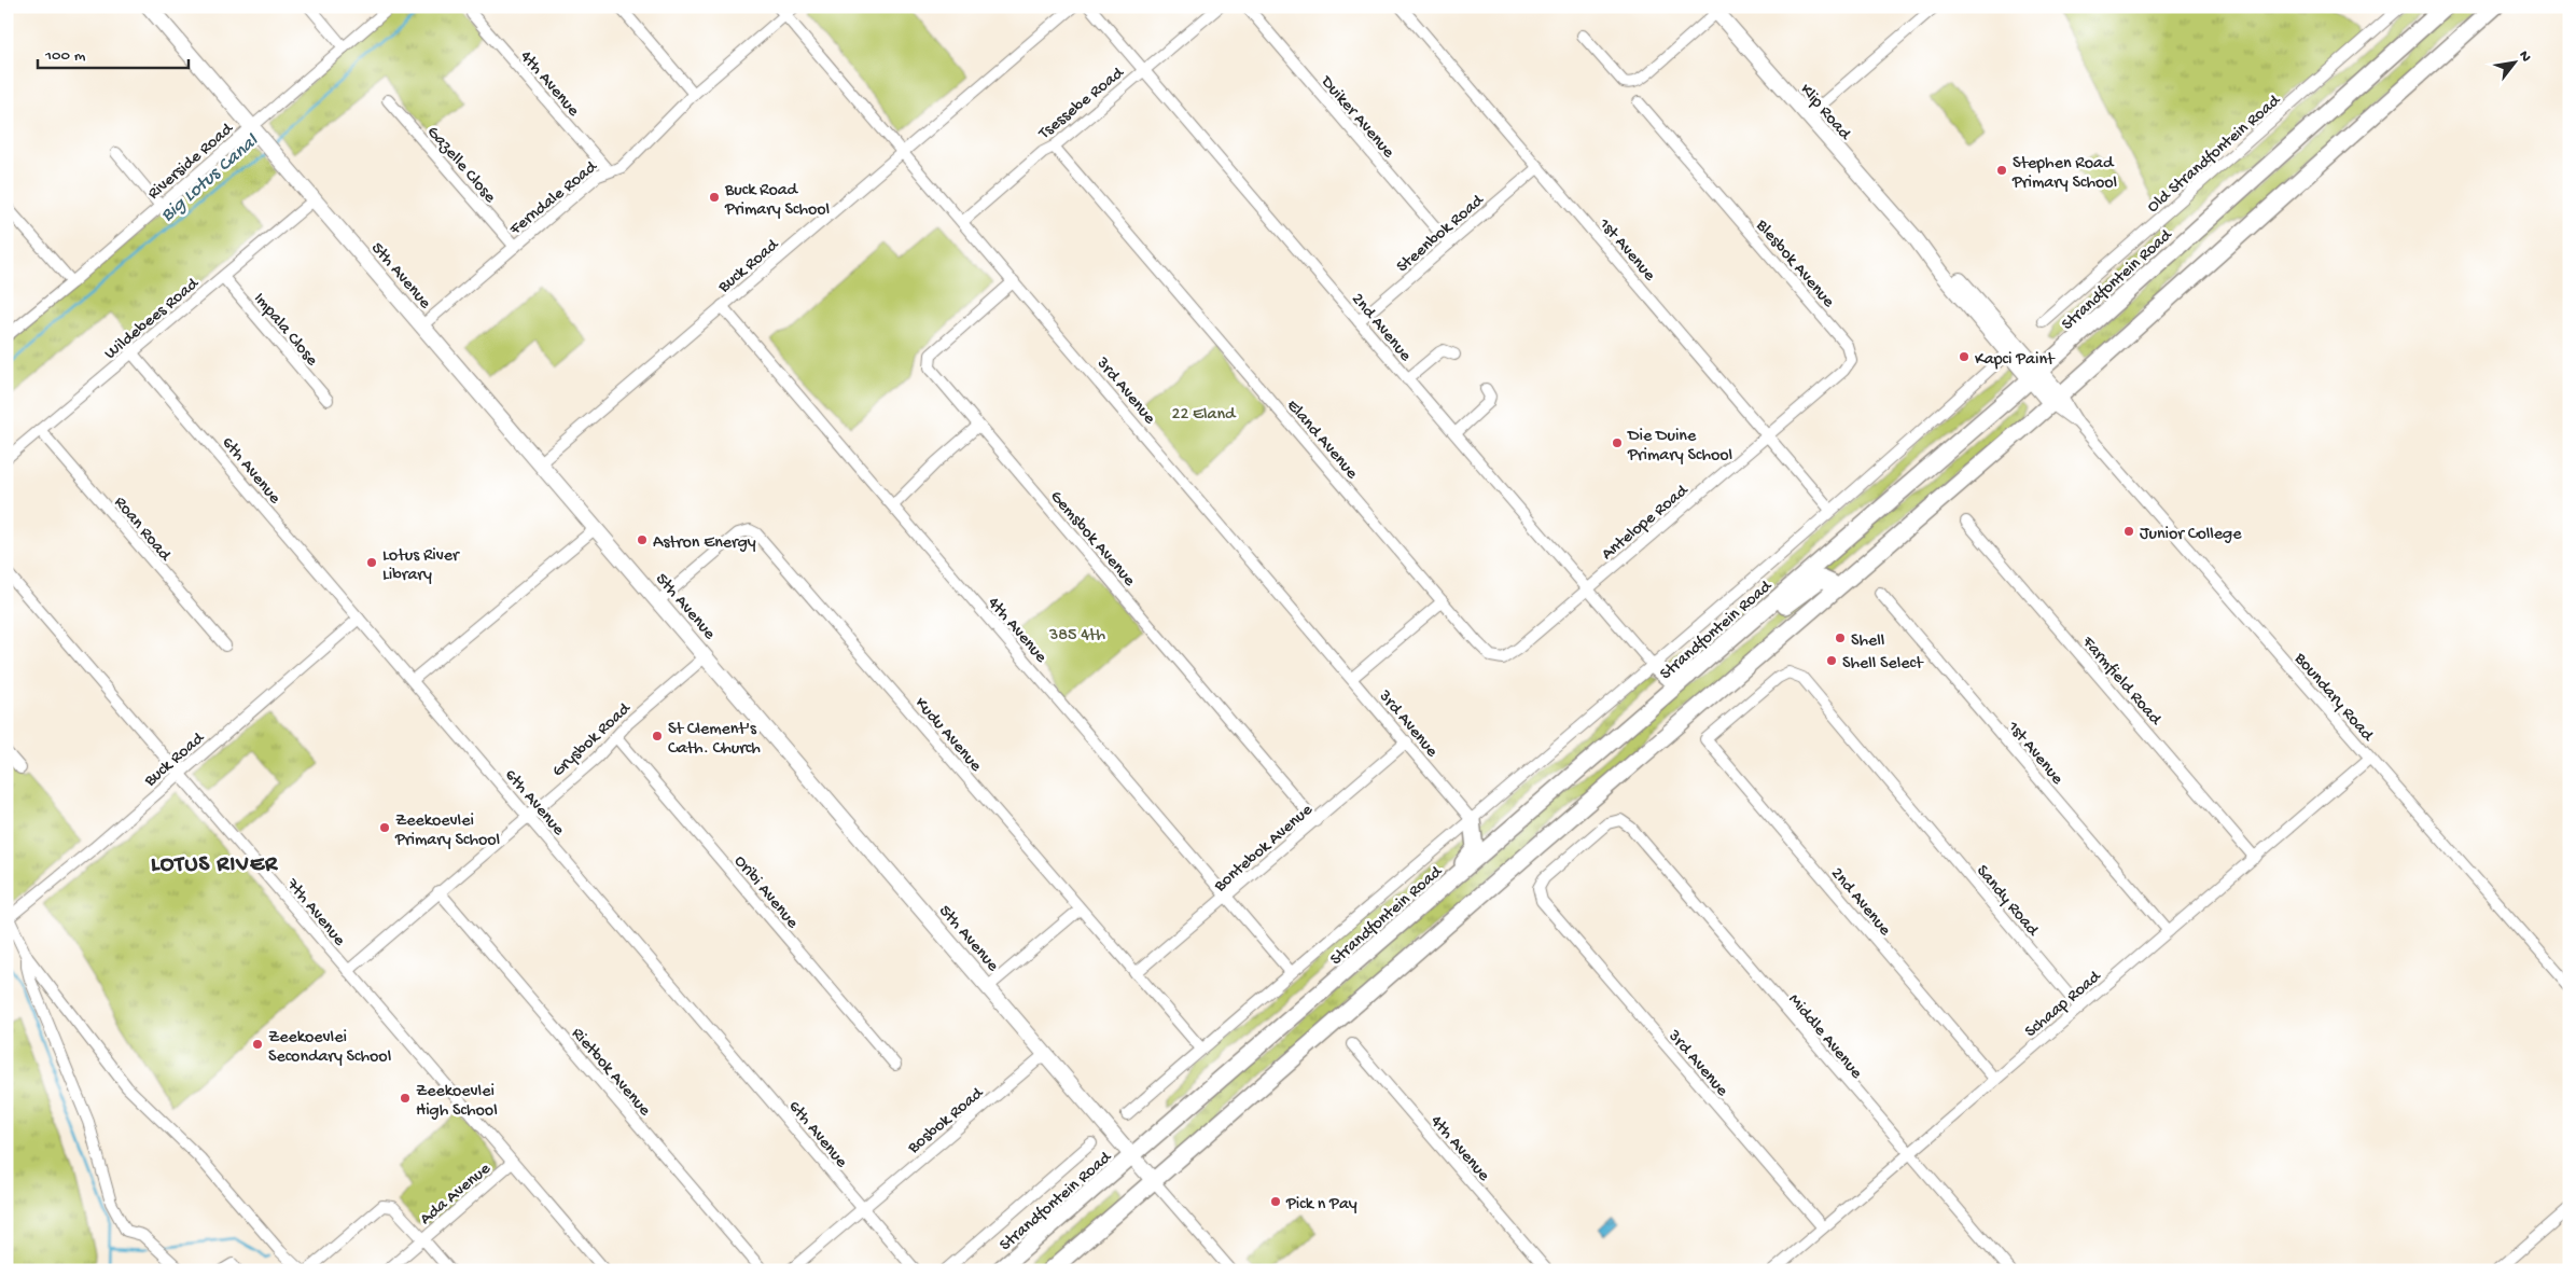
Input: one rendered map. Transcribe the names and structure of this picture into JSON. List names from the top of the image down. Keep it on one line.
{"streets":{"main road":["Klip Road","5th Avenue","Strandfontein Road"],"street":["4th Avenue","Tsessebe Road","Duiker Avenue","Old Strandfontein Road","Riverside Road","Gazelle Close","Ferndale Road","Steenbok Road","1st Avenue","Blesbok Avenue","Buck Road","Wildebees Road","2nd Avenue","Impala Close","3rd Avenue","Eland Avenue","6th Avenue","Antelope Road","Roan Road","Gemsbok Avenue","Farmfield Road","Boundary Road","Kudu Avenue","Grysbok Road","Bontebok Avenue","Oribi Avenue","Sandy Road","7th Avenue","Schaap Road","Middle Avenue","Rietbok Avenue","Bosbok Road","Ada Avenue"]},"crossings":[["4th Avenue","Ferndale Road"],["4th Avenue","Buck Road"],["4th Avenue","Strandfontein Road"],["4th Avenue","Bontebok Avenue"],["Tsessebe Road","2nd Avenue"],["Tsessebe Road","3rd Avenue"],["Tsessebe Road","Eland Avenue"],["Klip Road","Strandfontein Road"],["Klip Road","Boundary Road"],["Duiker Avenue","Steenbok Road"],["Riverside Road","5th Avenue"],["Gazelle Close","Ferndale Road"],["Ferndale Road","5th Avenue"],["Ferndale Road","3rd Avenue"],["Steenbok Road","1st Avenue"],["Steenbok Road","2nd Avenue"],["1st Avenue","Blesbok Avenue"],["1st Avenue","Strandfontein Road"],["1st Avenue","Antelope Road"],["1st Avenue","Schaap Road"],["Blesbok Avenue","Antelope Road"],["Buck Road","5th Avenue"],["Buck Road","3rd Avenue"],["Buck Road","6th Avenue"],["Buck Road","7th Avenue"],["5th Avenue","Strandfontein Road"],["5th Avenue","Wildebees Road"],["5th Avenue","Kudu Avenue"],["5th Avenue","Grysbok Road"],["5th Avenue","Bosbok Road"],["Strandfontein Road","2nd Avenue"],["Strandfontein Road","3rd Avenue"],["Strandfontein Road","Kudu Avenue"],["Wildebees Road","Impala Close"],["Wildebees Road","6th Avenue"],["Wildebees Road","Roan Road"],["2nd Avenue","Eland Avenue"],["2nd Avenue","Antelope Road"],["2nd Avenue","Sandy Road"],["2nd Avenue","Schaap Road"],["3rd Avenue","Gemsbok Avenue"],["3rd Avenue","Bontebok Avenue"],["3rd Avenue","Schaap Road"],["3rd Avenue","Middle Avenue"],["Eland Avenue","Antelope Road"],["6th Avenue","Grysbok Road"],["6th Avenue","Bosbok Road"],["Gemsbok Avenue","Bontebok Avenue"],["Farmfield Road","Schaap Road"],["Boundary Road","Schaap Road"],["Kudu Avenue","Bontebok Avenue"],["Grysbok Road","Oribi Avenue"],["Grysbok Road","7th Avenue"],["Grysbok Road","Rietbok Avenue"],["Sandy Road","Schaap Road"],["7th Avenue","Ada Avenue"],["Schaap Road","Middle Avenue"]],"districts":["LOTUS RIVER"],"water":["Big Lotus Canal"],"parks":["22 Eland","385 4th"],"places":["Stephen Road Primary School","Buck Road Primary School","Kapci Paint","Die Duine Primary School","Junior College","Astron Energy","Lotus River Library","Shell","Shell Select","St Clement's Cath. Church","Zeekoevlei Primary School","Zeekoevlei Secondary School","Zeekoevlei High School","Pick n Pay"],"scale_bar":"100 m","north":"top right"}
